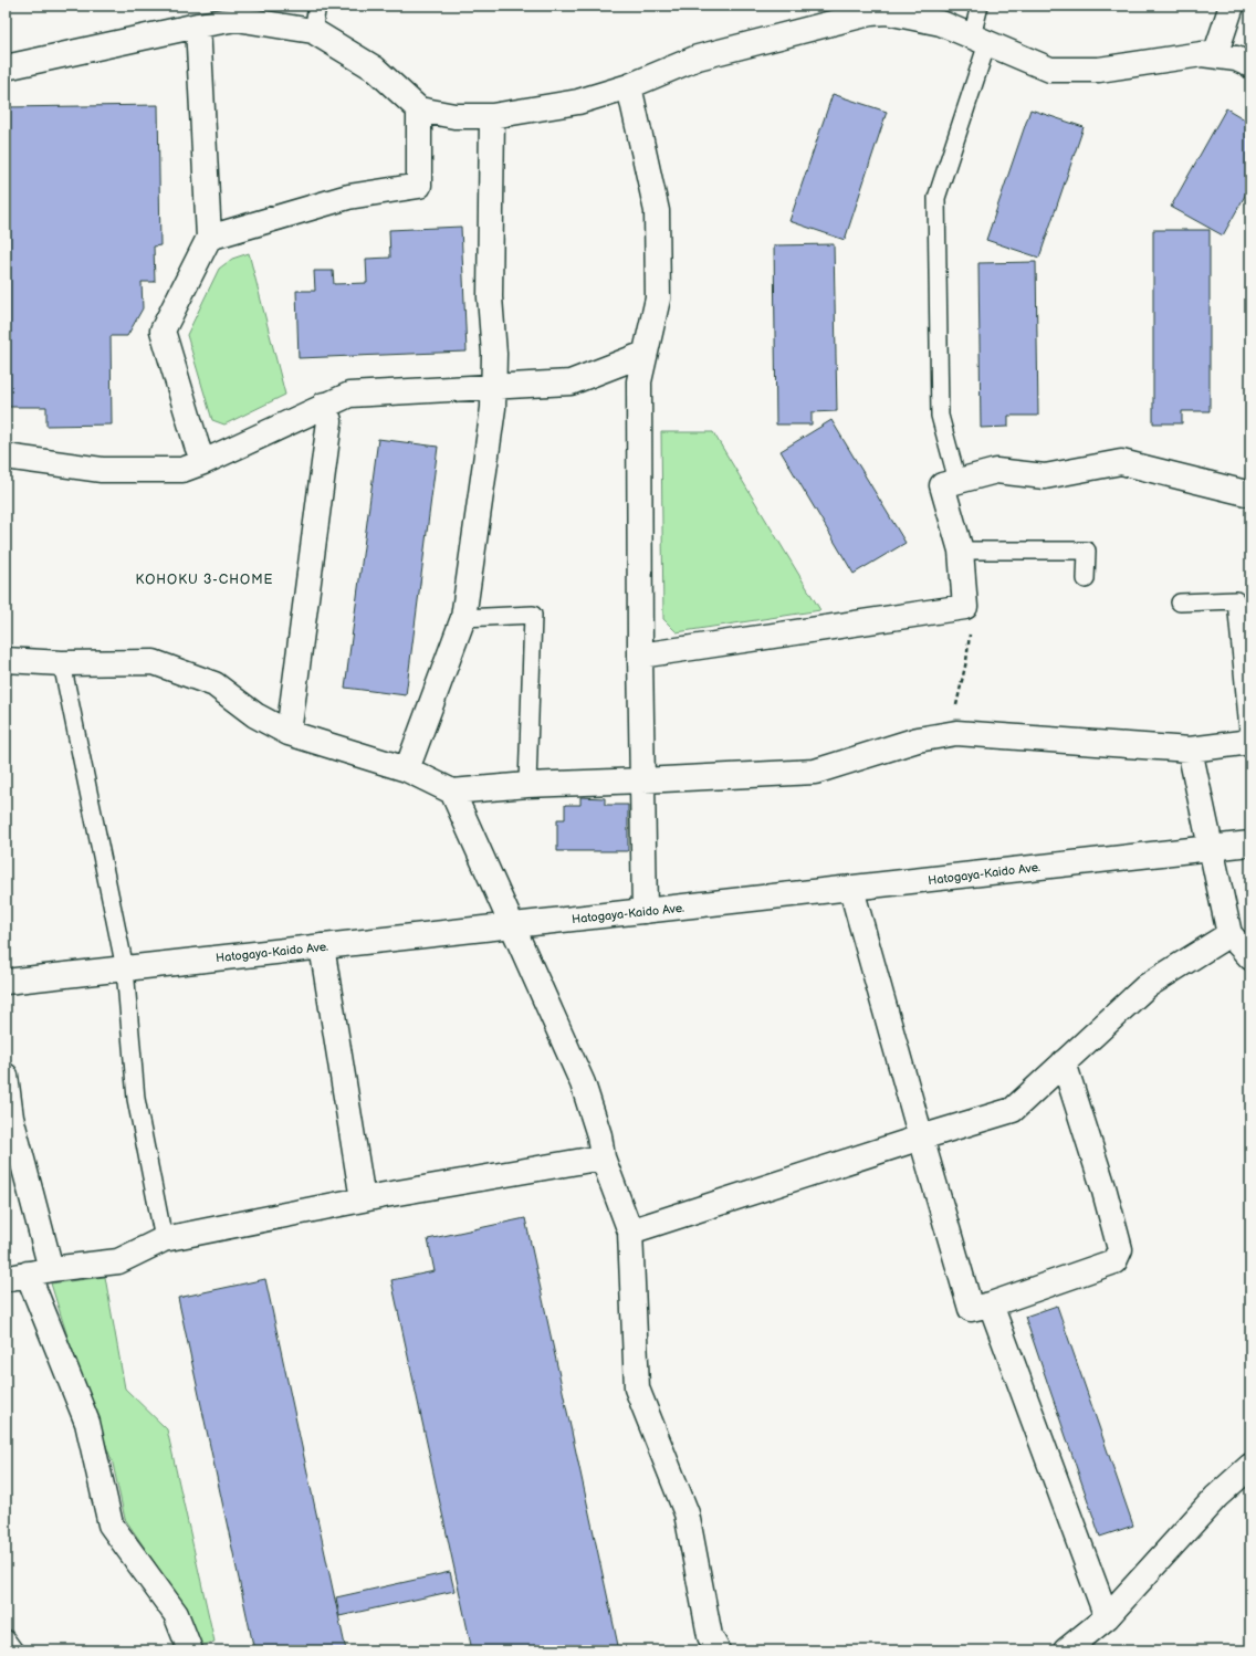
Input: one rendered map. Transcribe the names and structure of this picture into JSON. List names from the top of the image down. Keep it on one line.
{"streets":{"street":["Hatogaya-Kaido Ave."]},"districts":["KOHOKU 3-CHOME"]}
